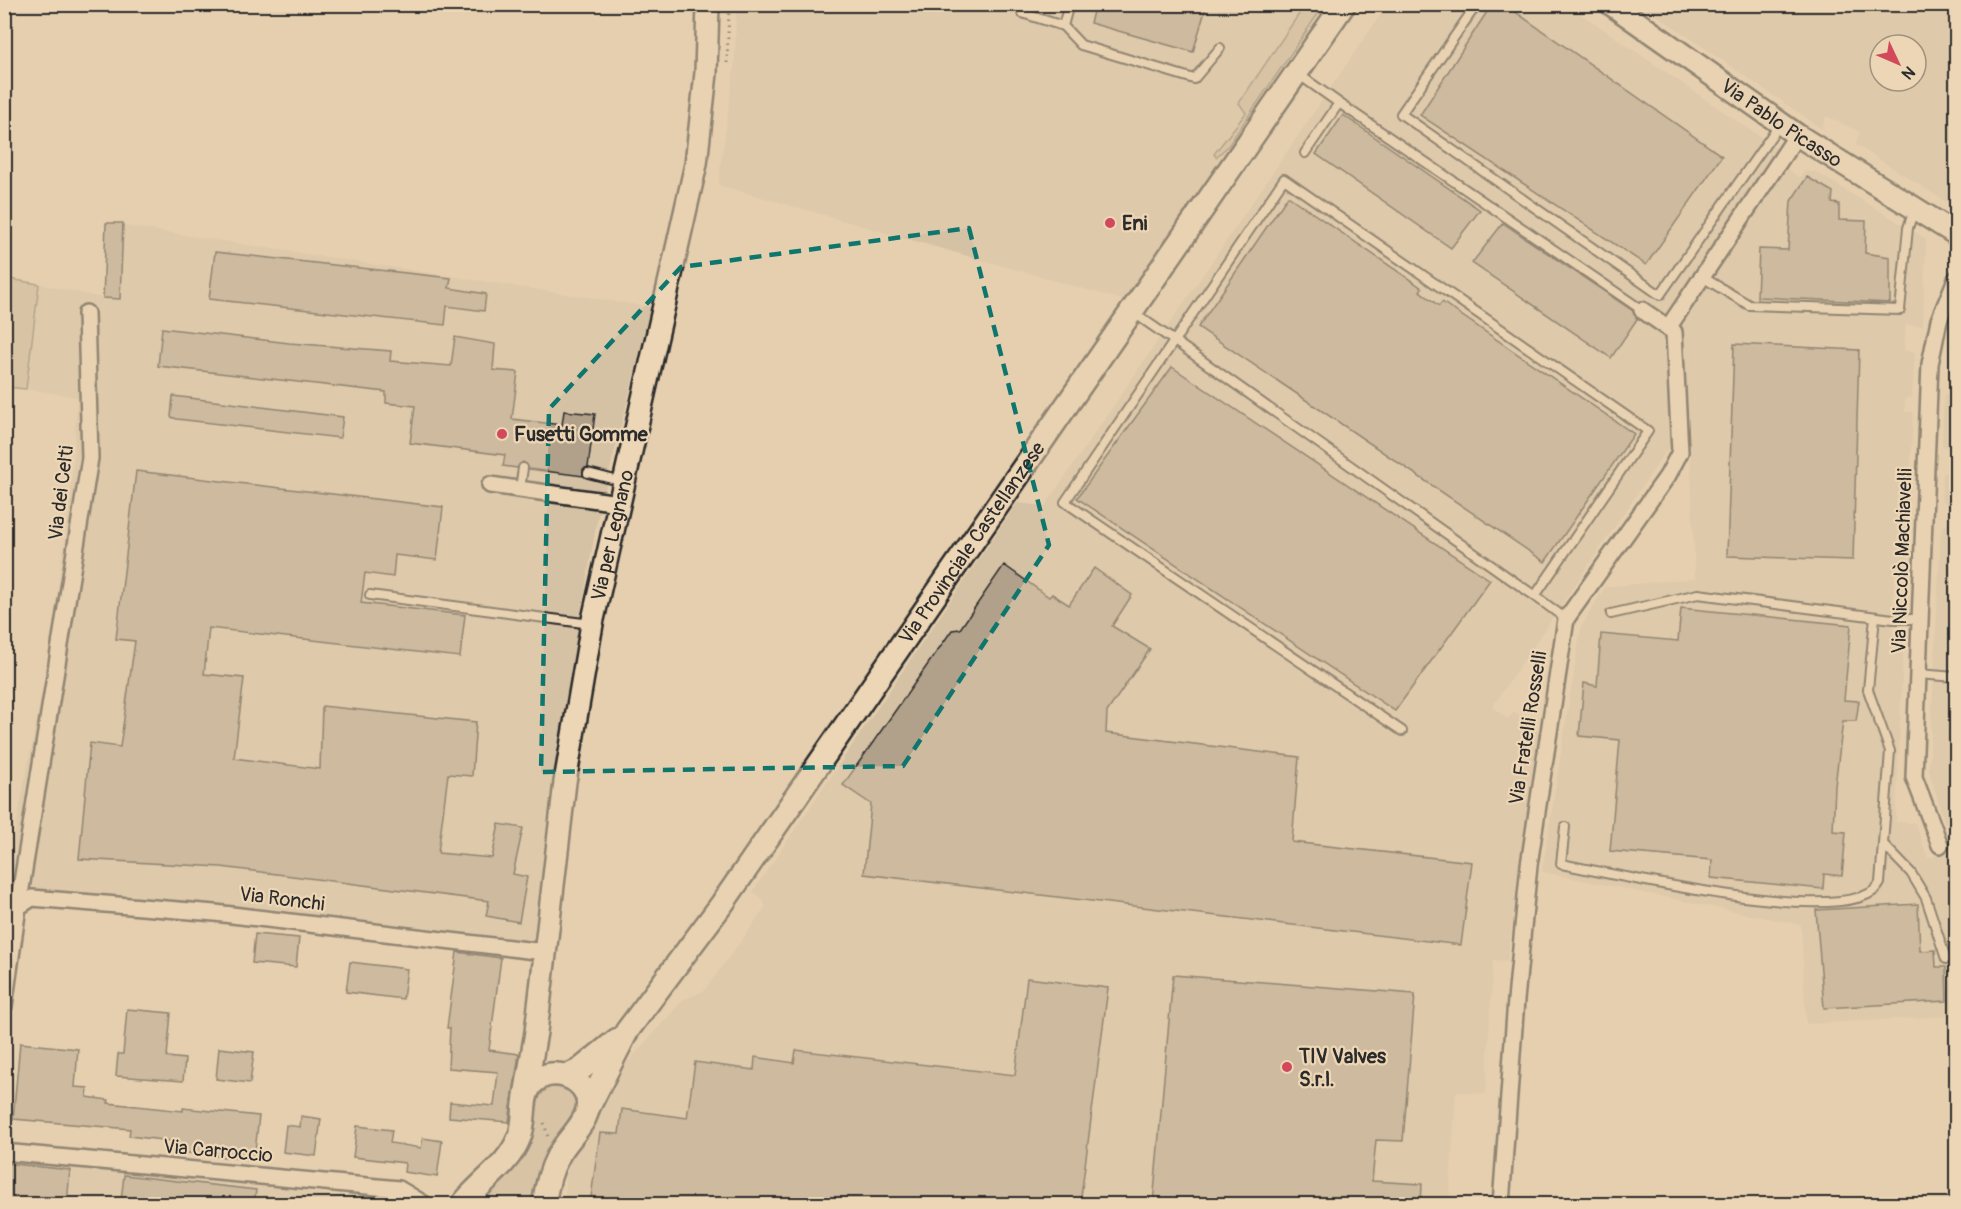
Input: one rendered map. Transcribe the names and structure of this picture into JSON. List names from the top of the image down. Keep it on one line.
{"streets":{"main road":["Via Provinciale Castellanzese"],"street":["Via Pablo Picasso","Via dei Celti","Via per Legnano","Via Niccolò Machiavelli","Via Fratelli Rosselli","Via Ronchi","Via Carroccio"]},"crossings":[["Via dei Celti","Via Ronchi"],["Via per Legnano","Via Provinciale Castellanzese"],["Via per Legnano","Via Ronchi"]],"places":["Eni","Fusetti Gomme","TIV Valves S.r.l."],"north":"bottom right"}
